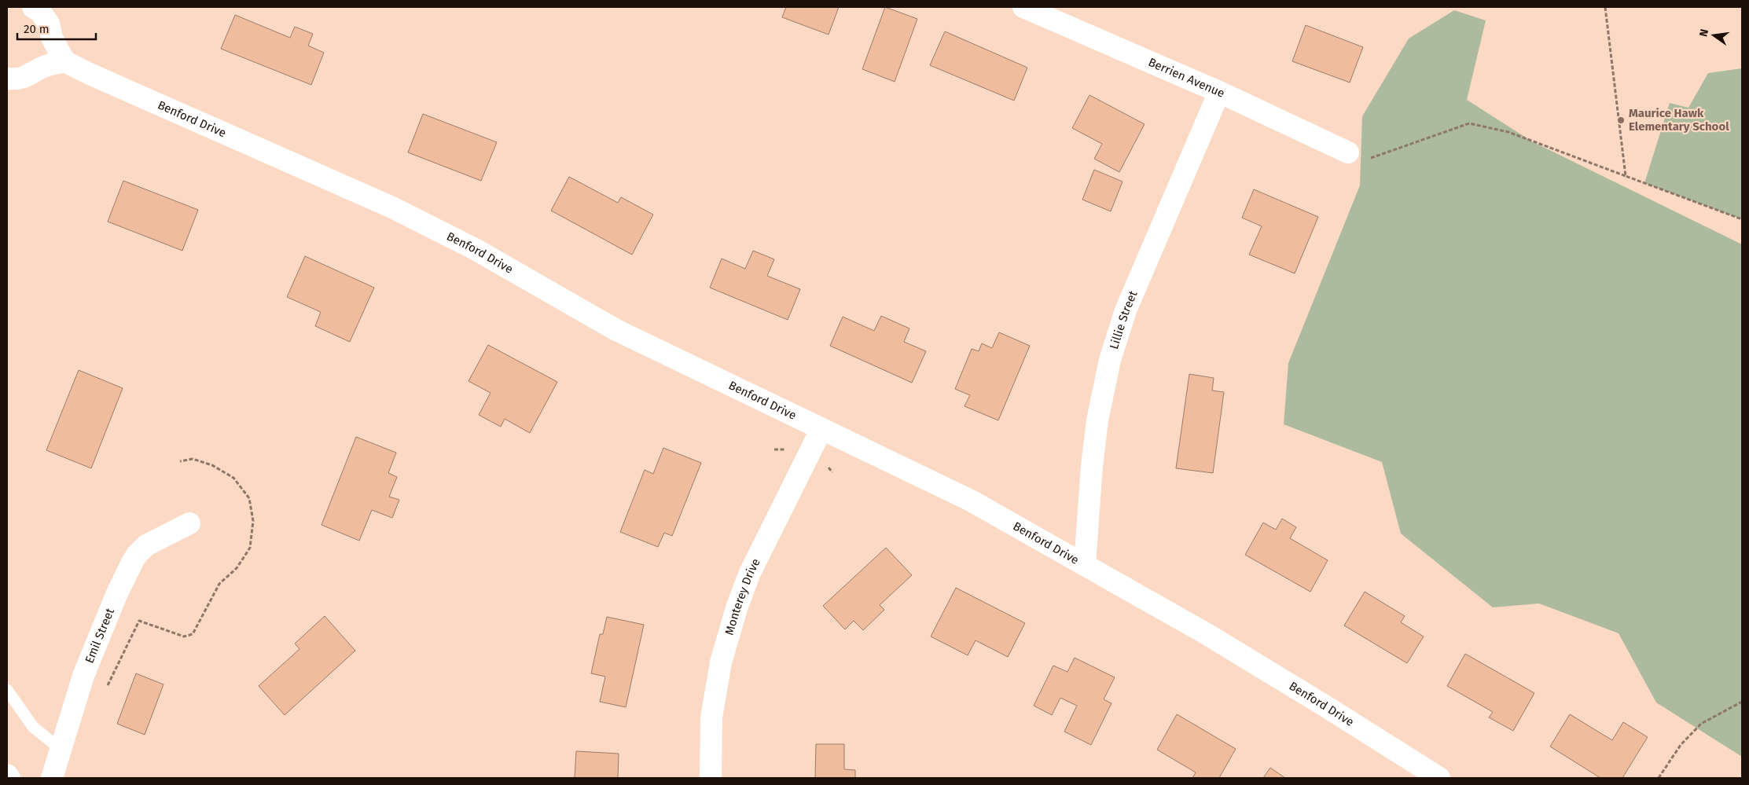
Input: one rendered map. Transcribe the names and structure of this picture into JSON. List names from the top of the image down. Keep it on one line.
{"streets":{"street":["Berrien Avenue","Benford Drive","Lillie Street","Monterey Drive","Emil Street"]},"crossings":[["Berrien Avenue","Lillie Street"],["Benford Drive","Lillie Street"],["Benford Drive","Monterey Drive"]],"places":["Maurice Hawk Elementary School"],"scale_bar":"20 m","north":"left"}
